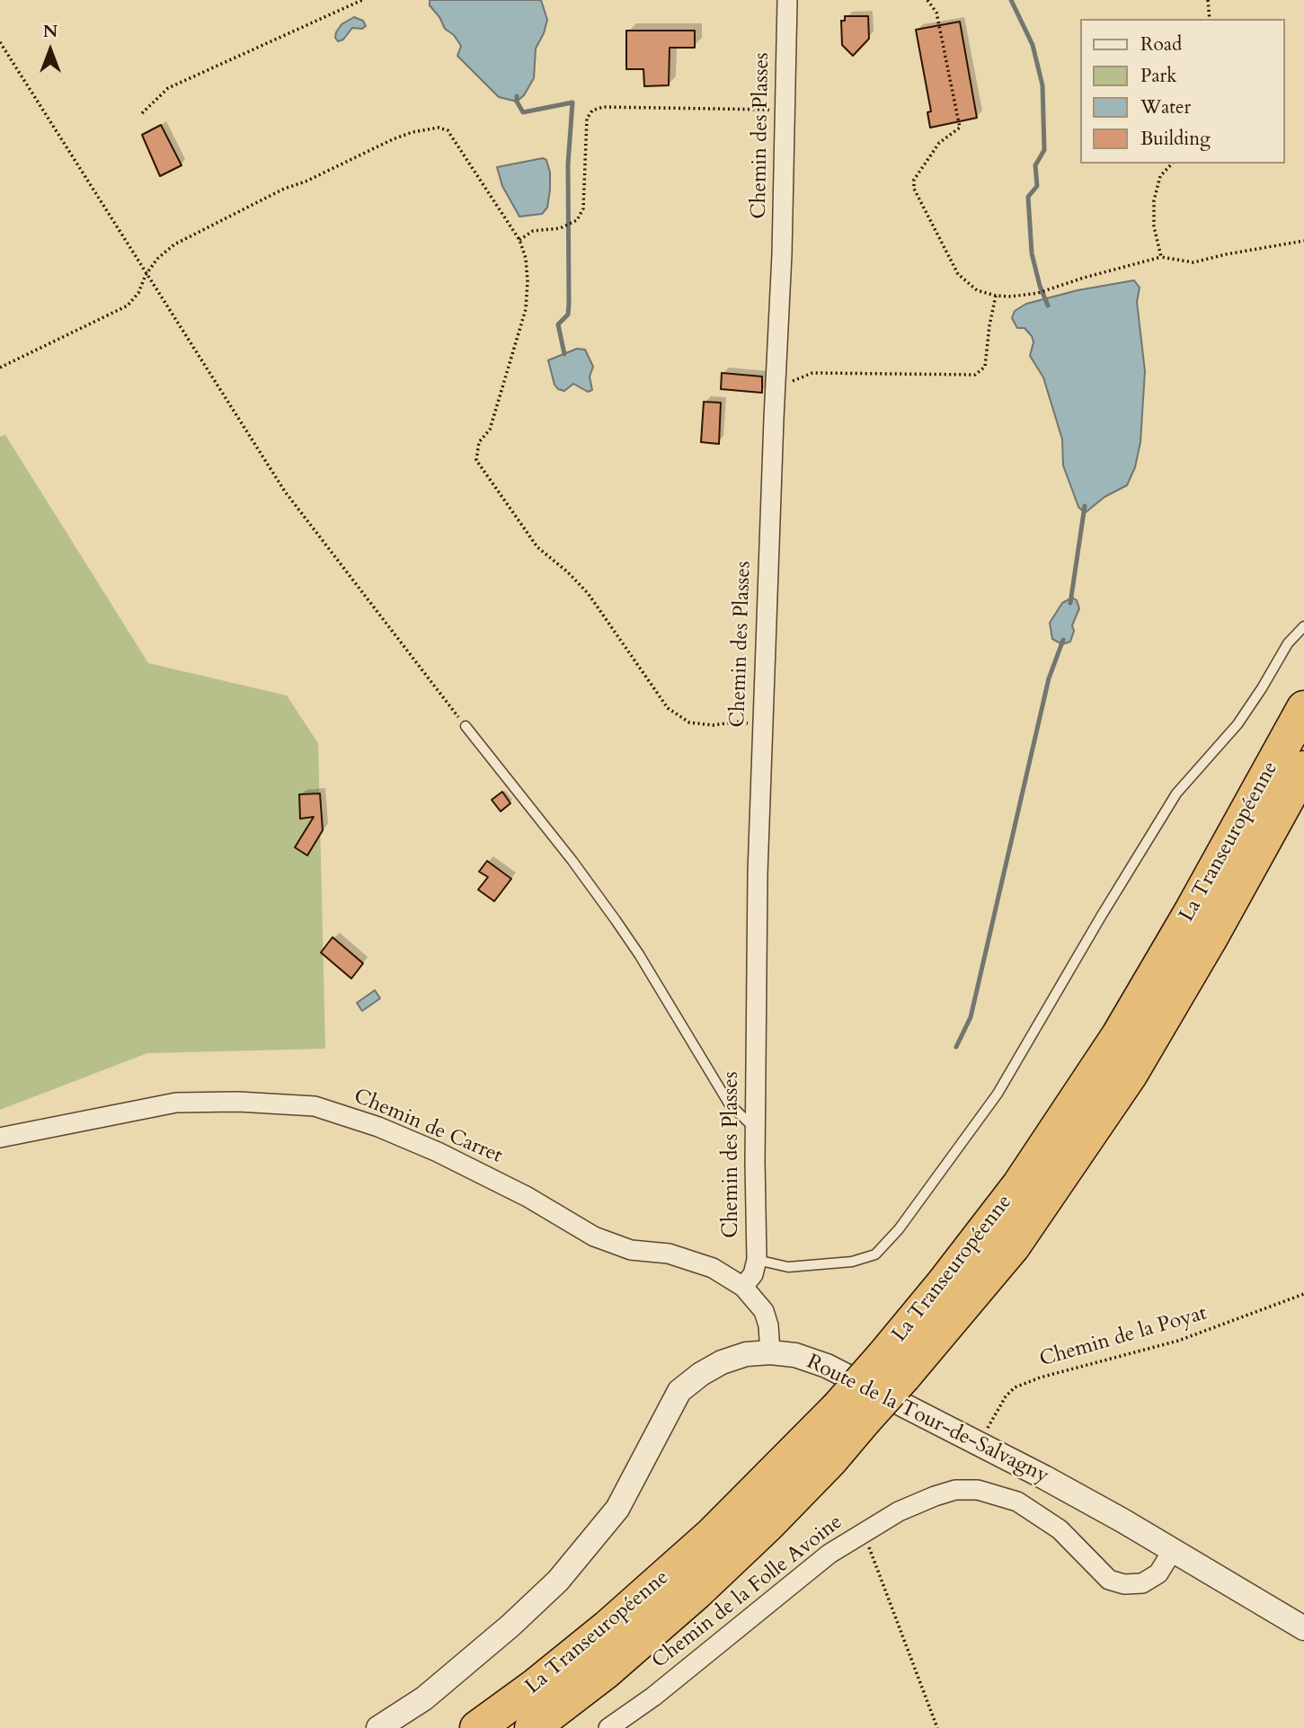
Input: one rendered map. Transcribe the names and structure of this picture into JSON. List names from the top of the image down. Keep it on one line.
{"streets":{"highway":["La Transeuropéenne"],"street":["Chemin des Plasses","Chemin de Carret","Route de la Tour-de-Salvagny","Chemin de la Folle Avoine"],"path":["Chemin de la Poyat"]},"crossings":[["Chemin des Plasses","Chemin de Carret"],["Chemin de Carret","Route de la Tour-de-Salvagny"],["Chemin de la Poyat","Route de la Tour-de-Salvagny"],["Route de la Tour-de-Salvagny","Chemin de la Folle Avoine"]],"legend":["Road","Park","Water","Building"],"north":"top"}
